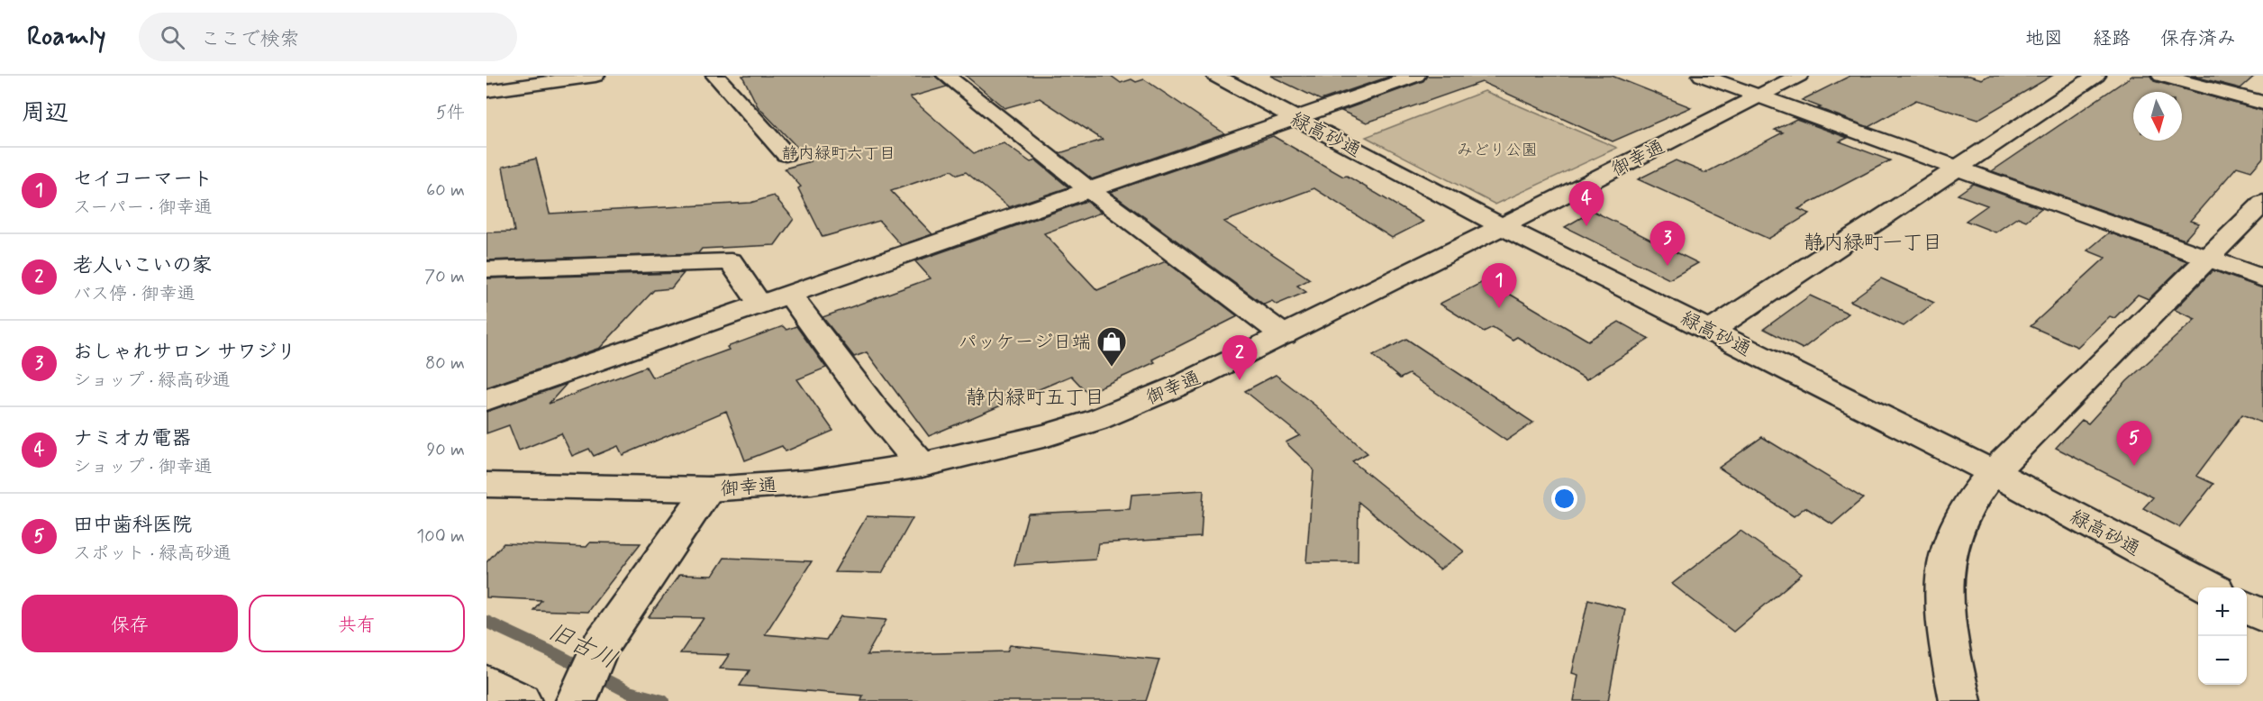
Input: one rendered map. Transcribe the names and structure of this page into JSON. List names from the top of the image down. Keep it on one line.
{"streets":{"street":["緑高砂通","御幸通"]},"crossings":[["緑高砂通","御幸通"]],"districts":["静内緑町六丁目","静内緑町一丁目","静内緑町五丁目"],"water":["旧古川"],"parks":["みどり公園"],"places":{"shop":["パッケージ日端"]},"north":"bottom","page":{"header":"Roamly","search":"ここで検索","nav":["地図","経路","保存済み"],"heading":["周辺","5件"],"list":[{"mark":"1","name":"セイコーマート","note":"スーパー · 御幸通","value":"60 m"},{"mark":"2","name":"老人いこいの家","note":"バス停 · 御幸通","value":"70 m"},{"mark":"3","name":"おしゃれサロン サワジリ","note":"ショップ · 緑高砂通","value":"80 m"},{"mark":"4","name":"ナミオカ電器","note":"ショップ · 御幸通","value":"90 m"},{"mark":"5","name":"田中歯科医院","note":"スポット · 緑高砂通","value":"100 m"}],"pins":["4","3","1","2","5"],"buttons":["保存","共有"],"map_buttons":["+","−"]}}
